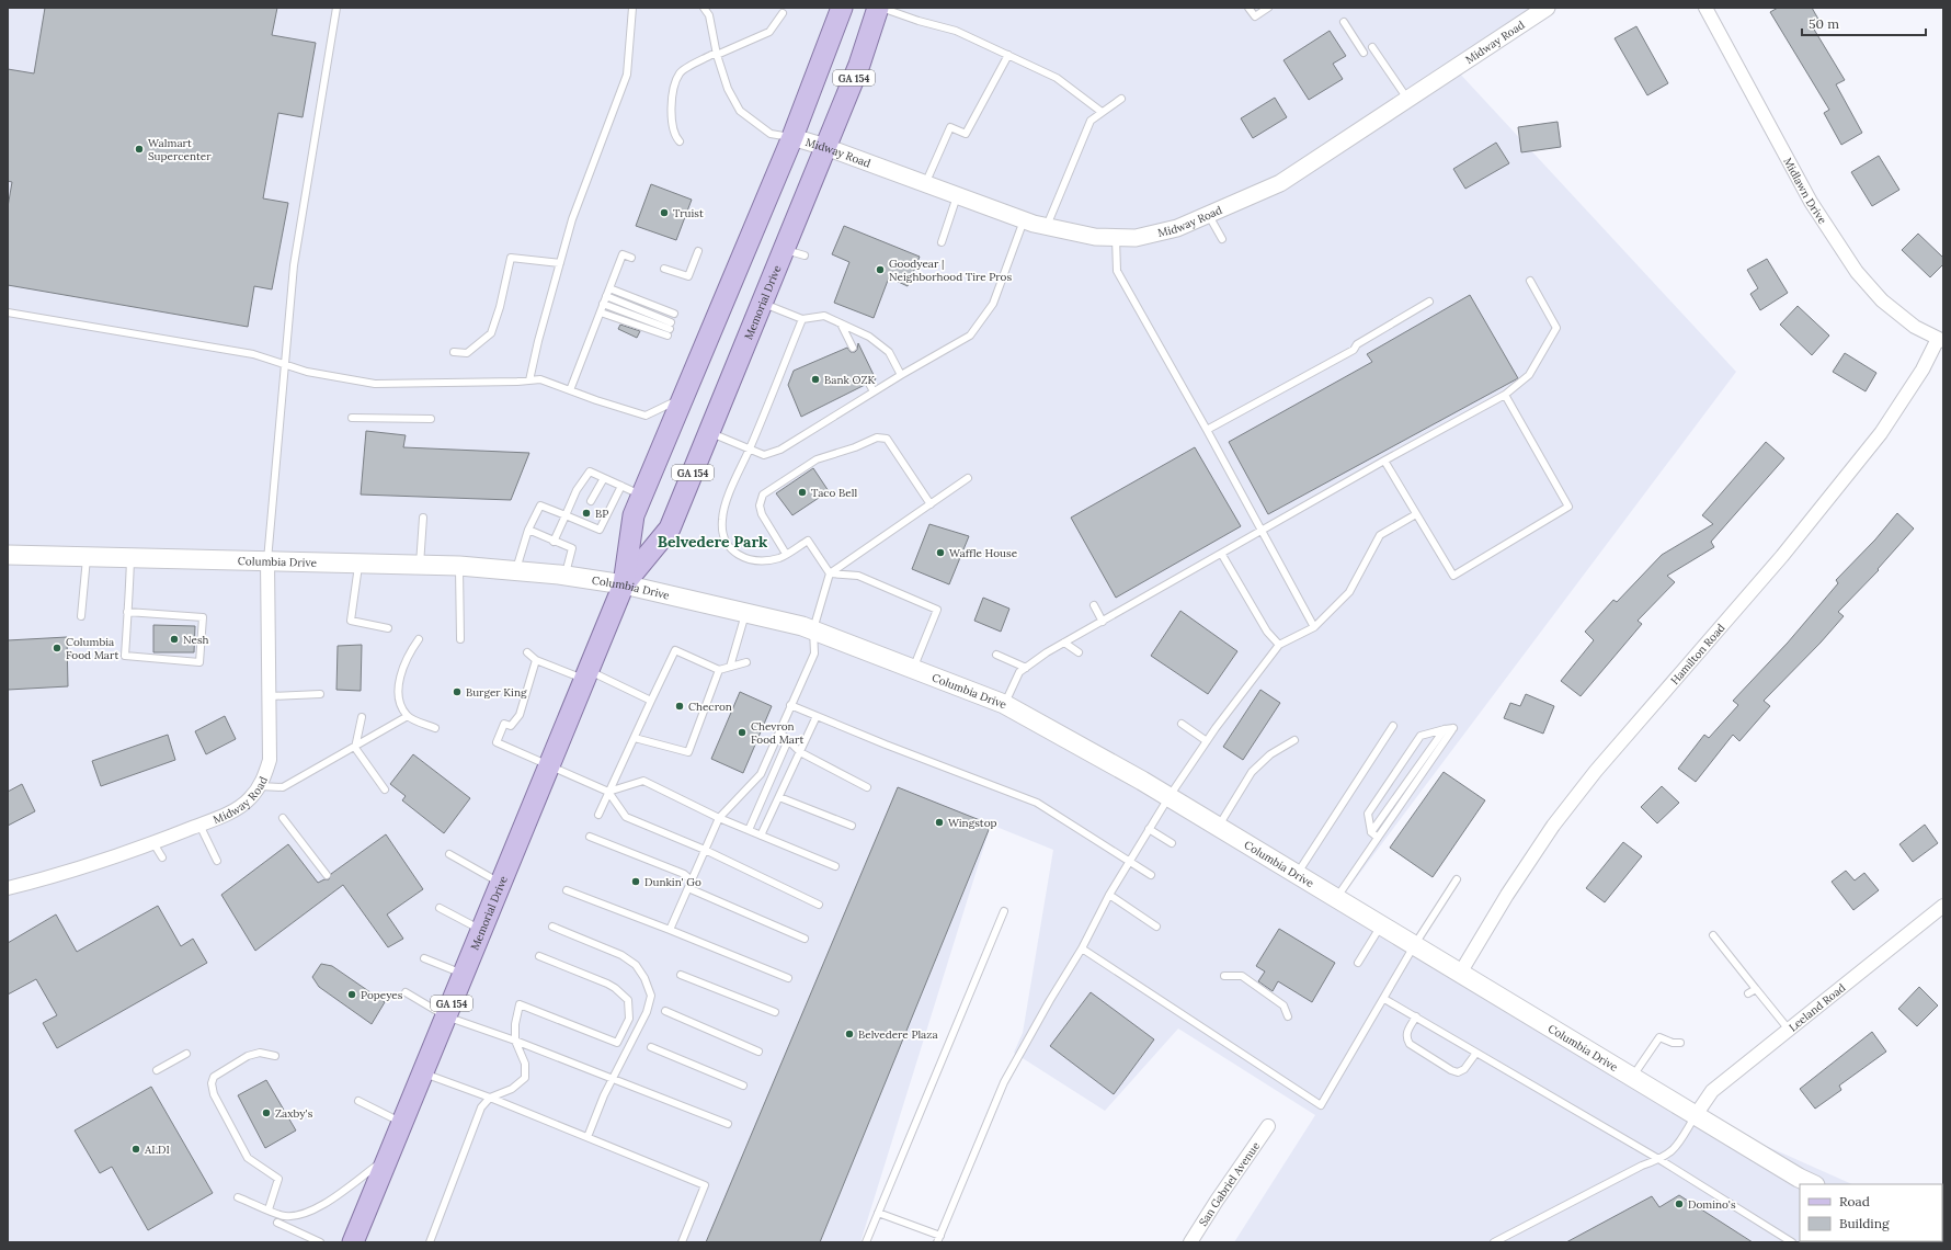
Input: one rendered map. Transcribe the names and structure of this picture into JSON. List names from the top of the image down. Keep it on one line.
{"streets":{"main road":["GA 154","Memorial Drive","Columbia Drive"],"street":["Midway Road","Midlawn Drive","Hamilton Road","Leeland Road","San Gabriel Avenue"]},"crossings":[["Midway Road","Memorial Drive"],["Midway Road","Columbia Drive"],["Midlawn Drive","Hamilton Road"],["Memorial Drive","Columbia Drive"],["Columbia Drive","Hamilton Road"],["Columbia Drive","Leeland Road"]],"districts":["Belvedere Park"],"places":["Walmart Supercenter","Truist","Goodyear | Neighborhood Tire Pros","Bank OZK","Taco Bell","BP","Waffle House","Nesh","Columbia Food Mart","Burger King","Checron","Chevron Food Mart","Wingstop","Dunkin' Go","Popeyes","Belvedere Plaza","Zaxby's","ALDI","Domino's"],"legend":["Road","Building"],"scale_bar":"50 m"}
